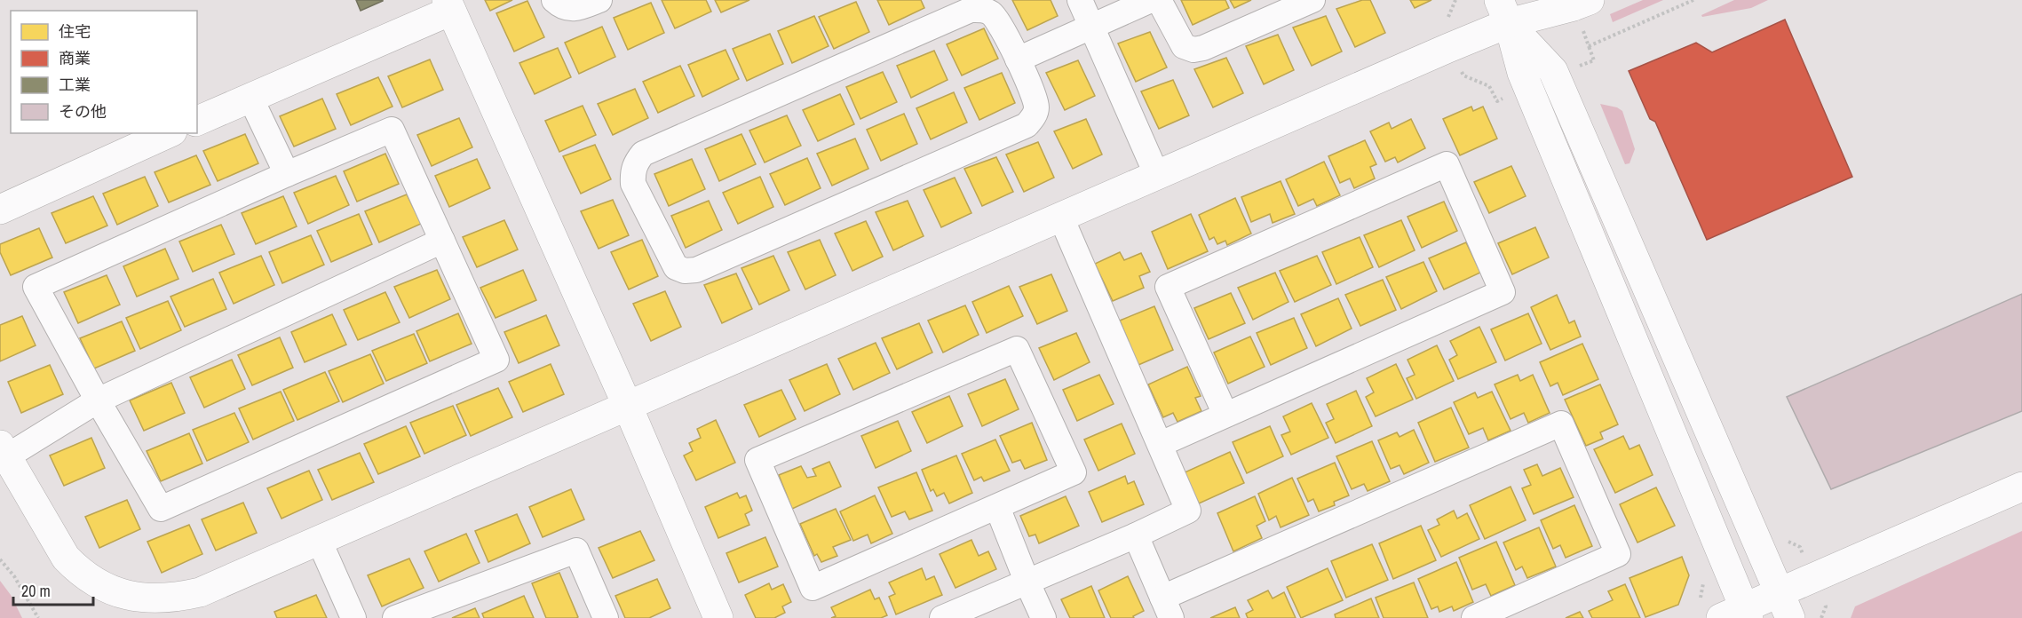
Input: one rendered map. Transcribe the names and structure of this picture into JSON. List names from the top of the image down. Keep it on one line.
{"legend":["住宅","商業","工業","その他"],"scale_bar":"20 m"}
